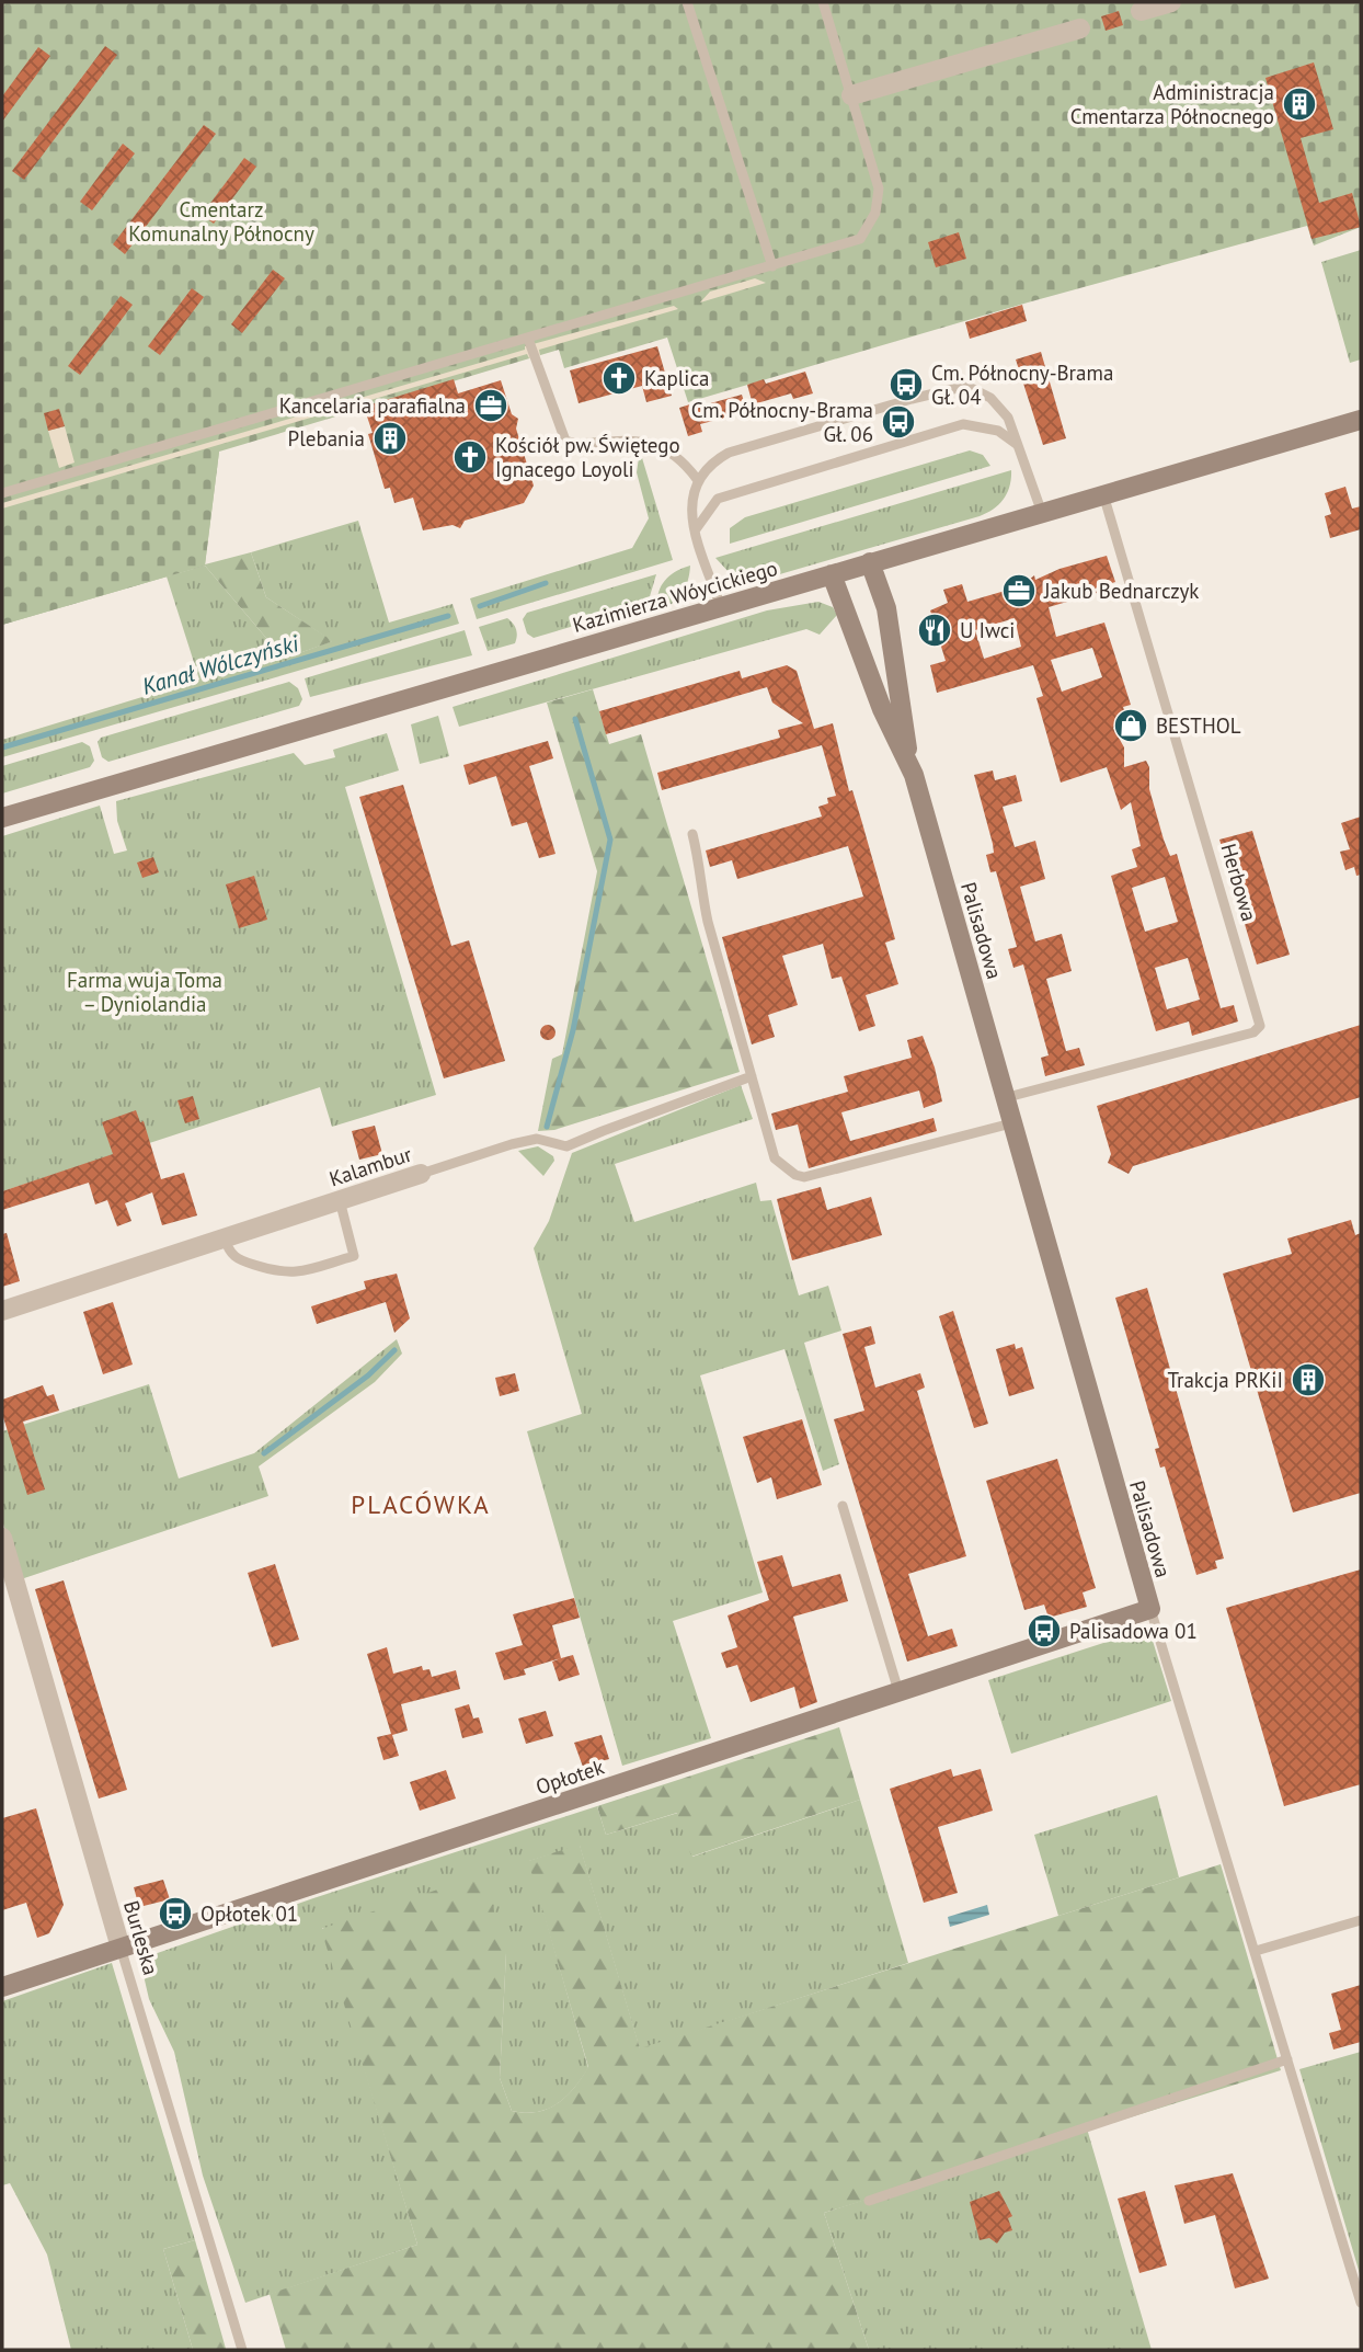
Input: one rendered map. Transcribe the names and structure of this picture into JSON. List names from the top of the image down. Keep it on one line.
{"streets":{"street":["Kazimierza Wóycickiego","Palisadowa","Kalambur","Opłotek","Burleska"],"lane":["Herbowa"]},"crossings":[["Kazimierza Wóycickiego","Herbowa"],["Kazimierza Wóycickiego","Palisadowa"],["Herbowa","Palisadowa"],["Palisadowa","Opłotek"],["Opłotek","Burleska"]],"districts":["PLACÓWKA"],"water":["Kanał Wólczyński"],"parks":["Cmentarz Komunalny Północny","Farma wuja Toma – Dyniolandia"],"places":{"building":["Administracja Cmentarza Północnego","Plebania","Trakcja PRKiI"],"church":["Kaplica","Kościół pw. Świętego Ignacego Loyoli"],"bus stop":["Cm. Północny-Brama Gł. 04","Cm. Północny-Brama Gł. 06","Palisadowa 01","Opłotek 01"],"office":["Kancelaria parafialna","Jakub Bednarczyk"],"restaurant":["U Iwci"],"shop":["BESTHOL"]}}
